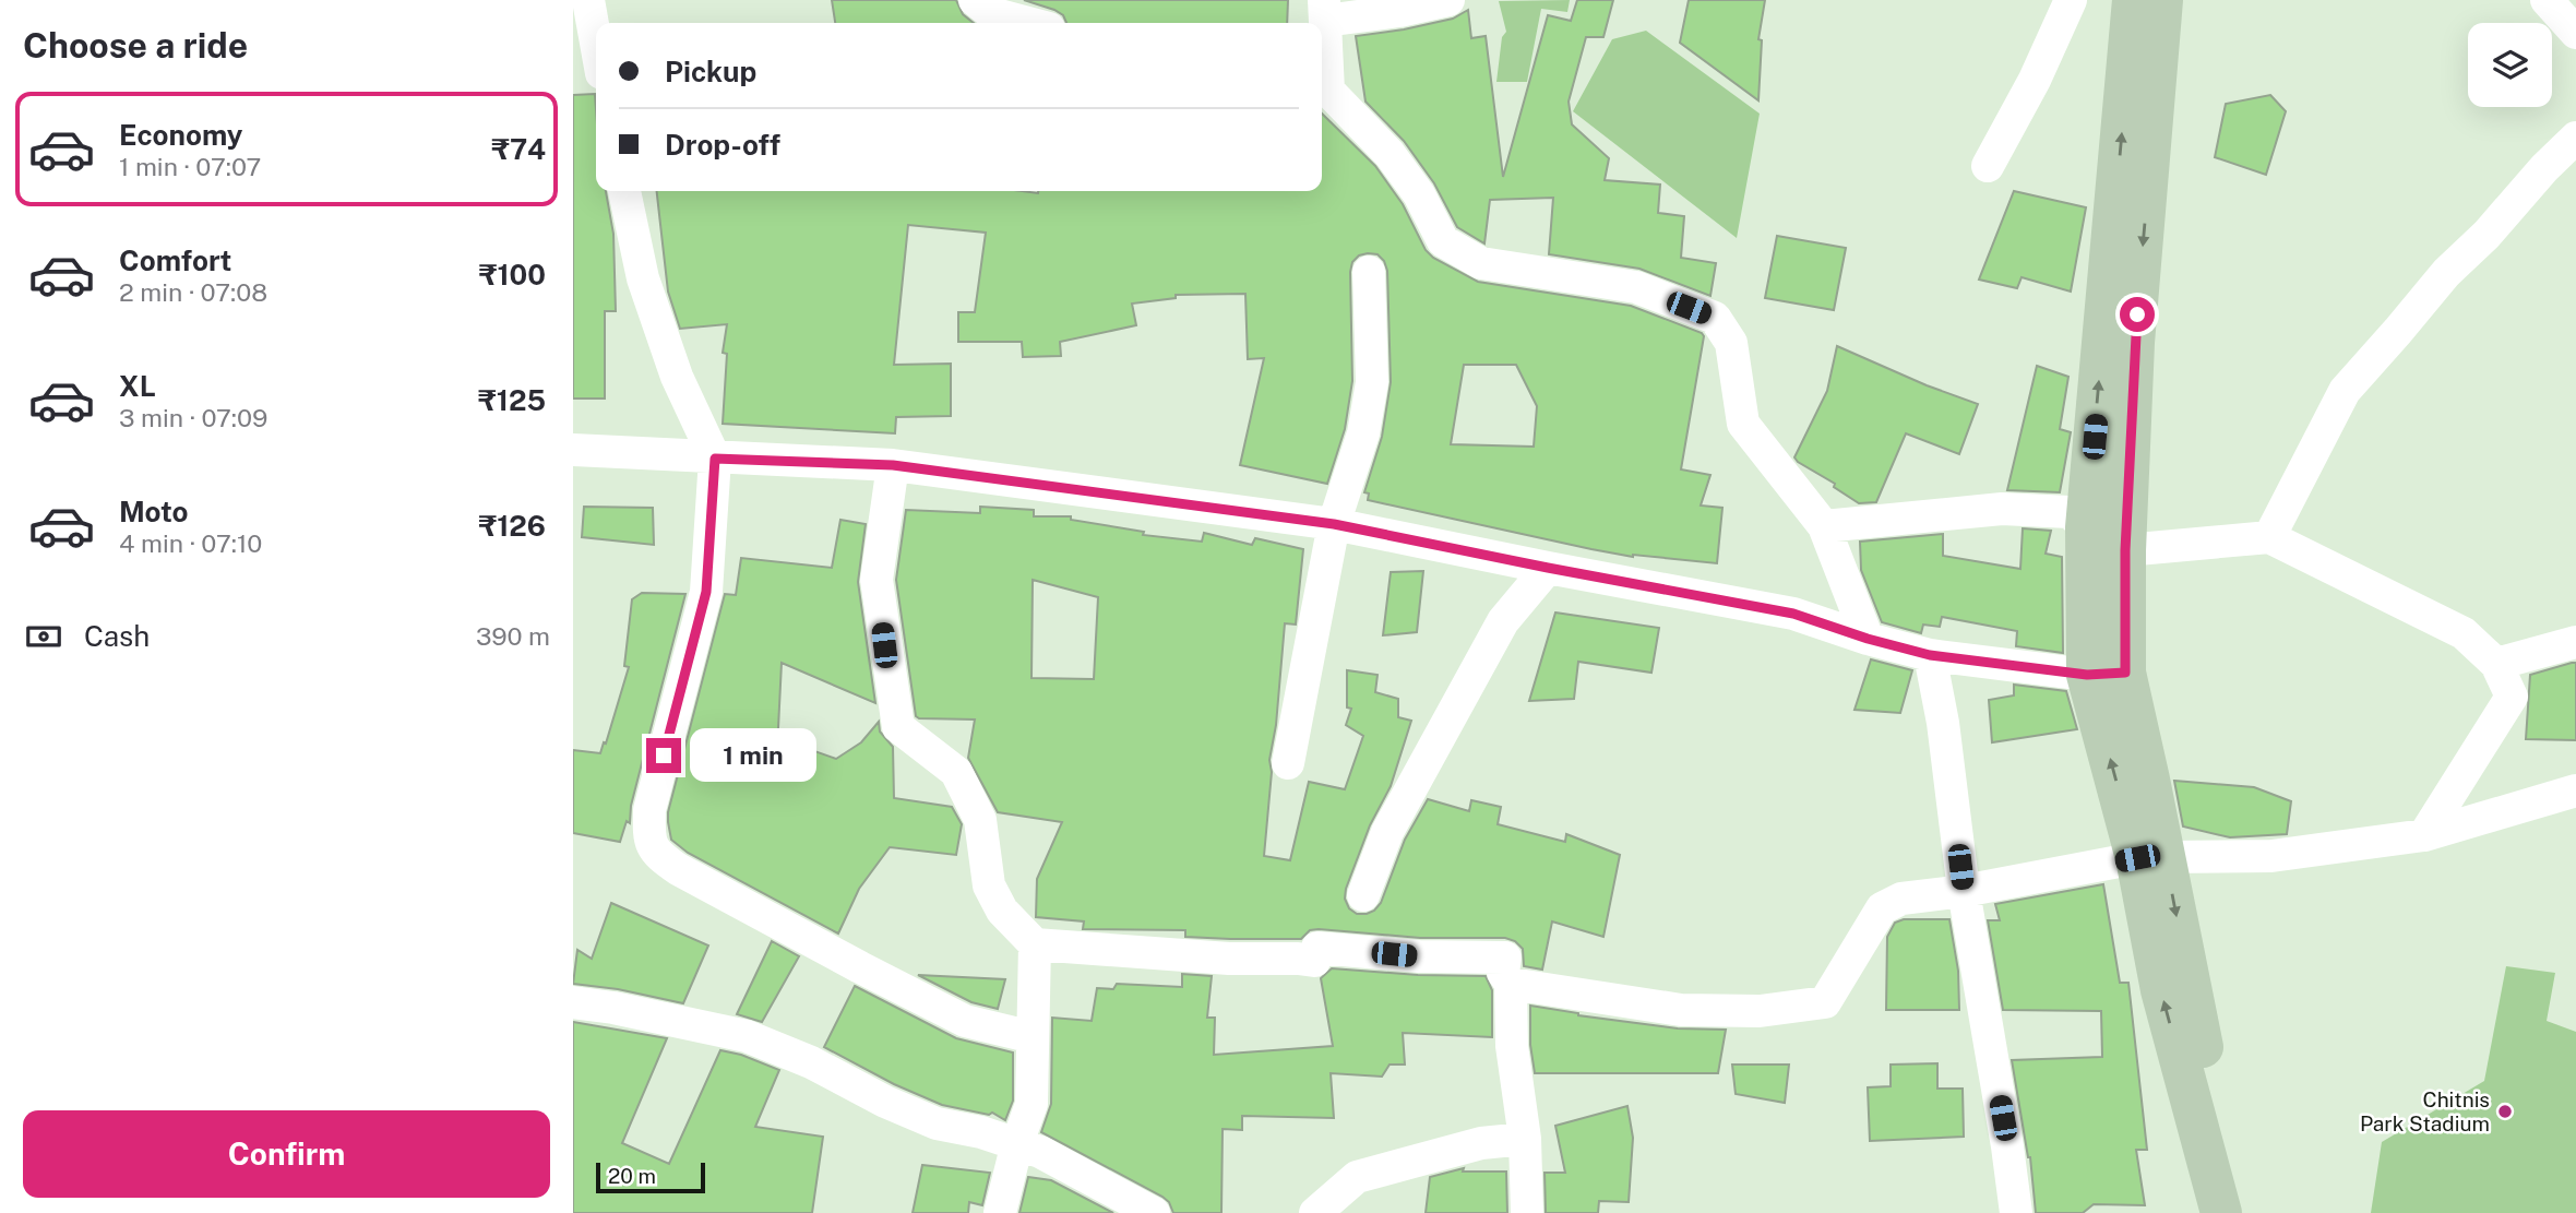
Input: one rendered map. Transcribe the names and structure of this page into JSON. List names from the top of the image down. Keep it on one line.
{"places":["Chitnis Park Stadium"],"scale_bar":"20 m","page":{"heading":"Choose a ride","banner":["Pickup","Drop-off"],"list":[{"name":"Economy","note":"1 min · 07:07","value":"₹74"},{"name":"Comfort","note":"2 min · 07:08","value":"₹100"},{"name":"XL","note":"3 min · 07:09","value":"₹125"},{"name":"Moto","note":"4 min · 07:10","value":"₹126"}],"pay":["Cash","390 m"],"bubble":"1 min","buttons":"Confirm","scale":"20 m"}}
